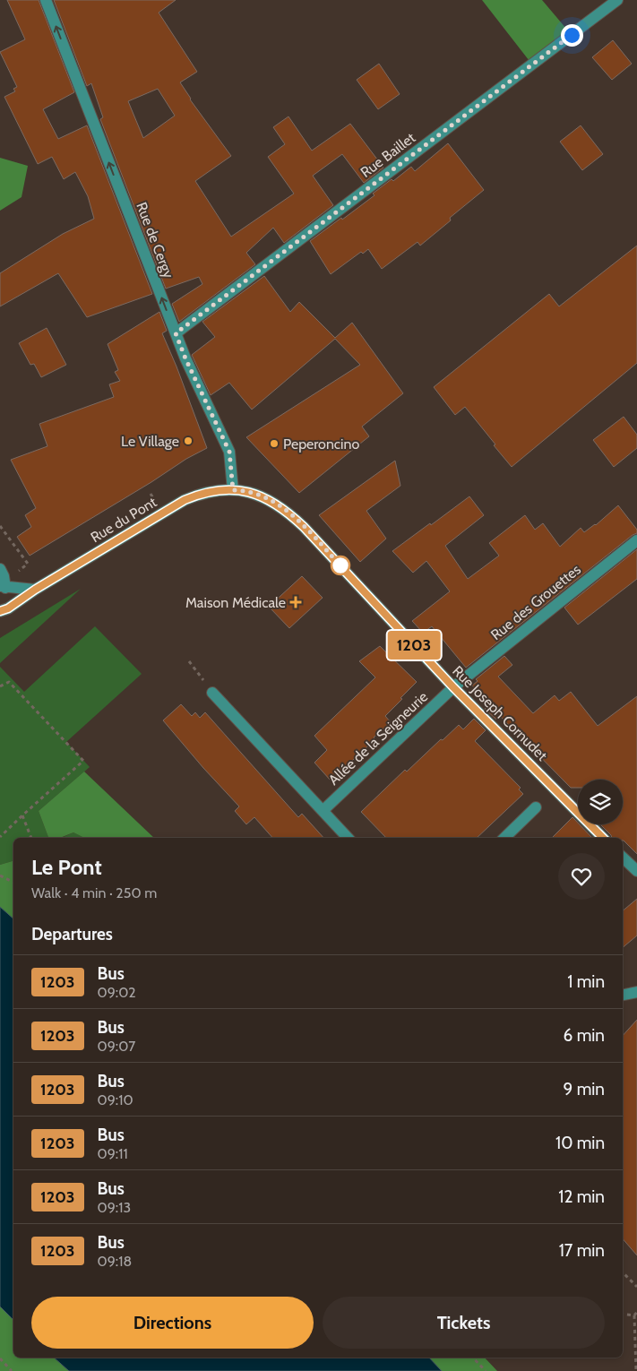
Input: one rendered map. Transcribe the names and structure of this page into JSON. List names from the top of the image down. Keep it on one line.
{"streets":{"street":["Rue Baillet","Rue de Cergy","Rue du Pont","Rue des Grouettes","Rue Joseph Cornudet","Allée de la Seigneurie"]},"crossings":[["Rue Baillet","Rue de Cergy"],["Rue de Cergy","Rue du Pont"],["Rue de Cergy","Rue Joseph Cornudet"],["Rue du Pont","Rue Joseph Cornudet"],["Rue des Grouettes","Rue Joseph Cornudet"],["Rue des Grouettes","Allée de la Seigneurie"],["Rue Joseph Cornudet","Allée de la Seigneurie"]],"one_way":["Rue de Cergy"],"places":{"other":["Le Village","Peperoncino"],"health":["Maison Médicale"]},"lines":["bus line 1203"],"page":{"on_map":"1203","heading":[["Le Pont","Walk · 4 min · 250 m"],"Departures"],"list":[{"mark":"1203","name":"Bus","note":"09:02","value":"1 min"},{"mark":"1203","name":"Bus","note":"09:07","value":"6 min"},{"mark":"1203","name":"Bus","note":"09:10","value":"9 min"},{"mark":"1203","name":"Bus","note":"09:11","value":"10 min"},{"mark":"1203","name":"Bus","note":"09:13","value":"12 min"},{"mark":"1203","name":"Bus","note":"09:18","value":"17 min"}],"buttons":["Directions","Tickets"]}}
